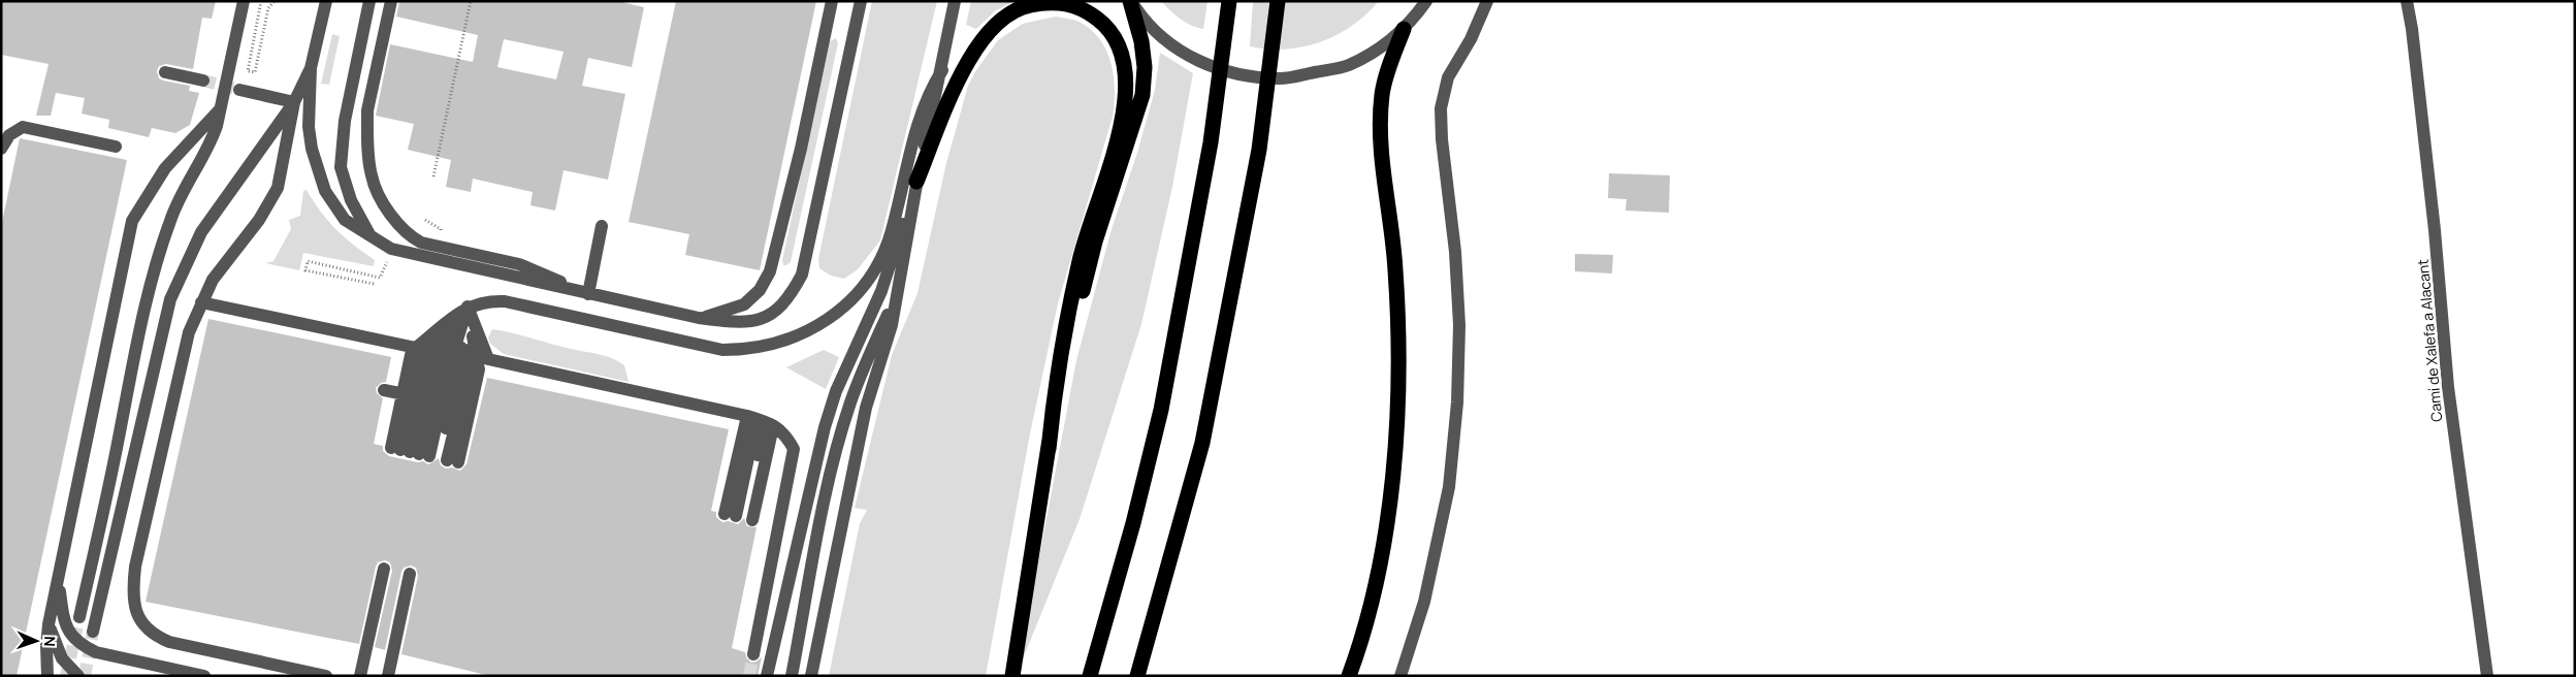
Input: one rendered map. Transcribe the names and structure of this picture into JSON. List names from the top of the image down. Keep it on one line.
{"streets":{"street":["Camí de Xalefa a Alacant"]},"north":"right"}
